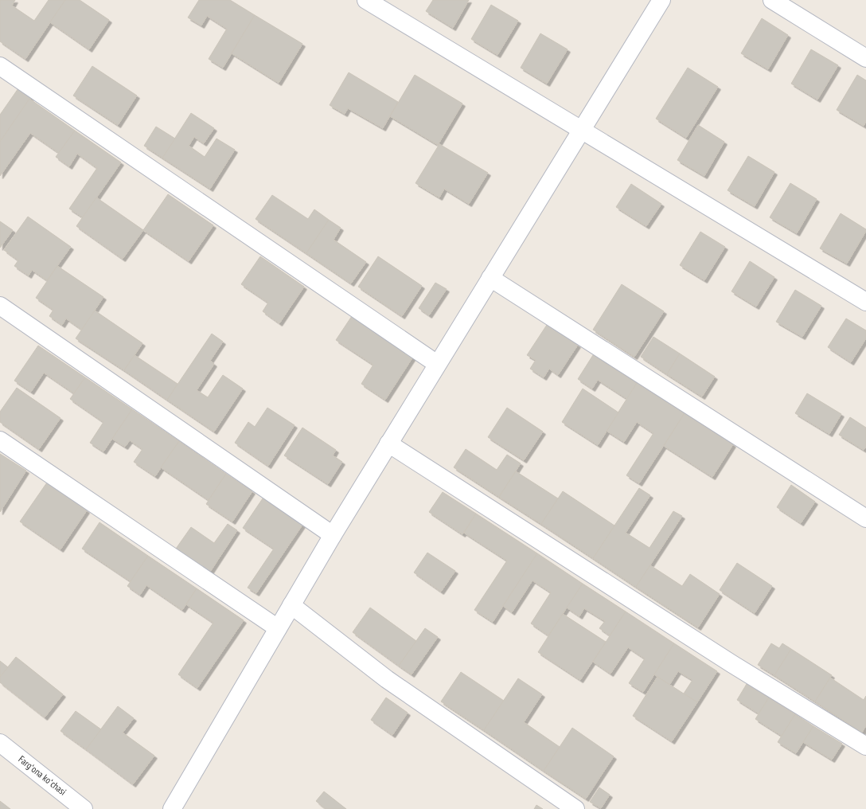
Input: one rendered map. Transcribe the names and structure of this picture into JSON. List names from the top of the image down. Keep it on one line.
{"streets":{"street":["Fargʻona koʻchasi"]}}
